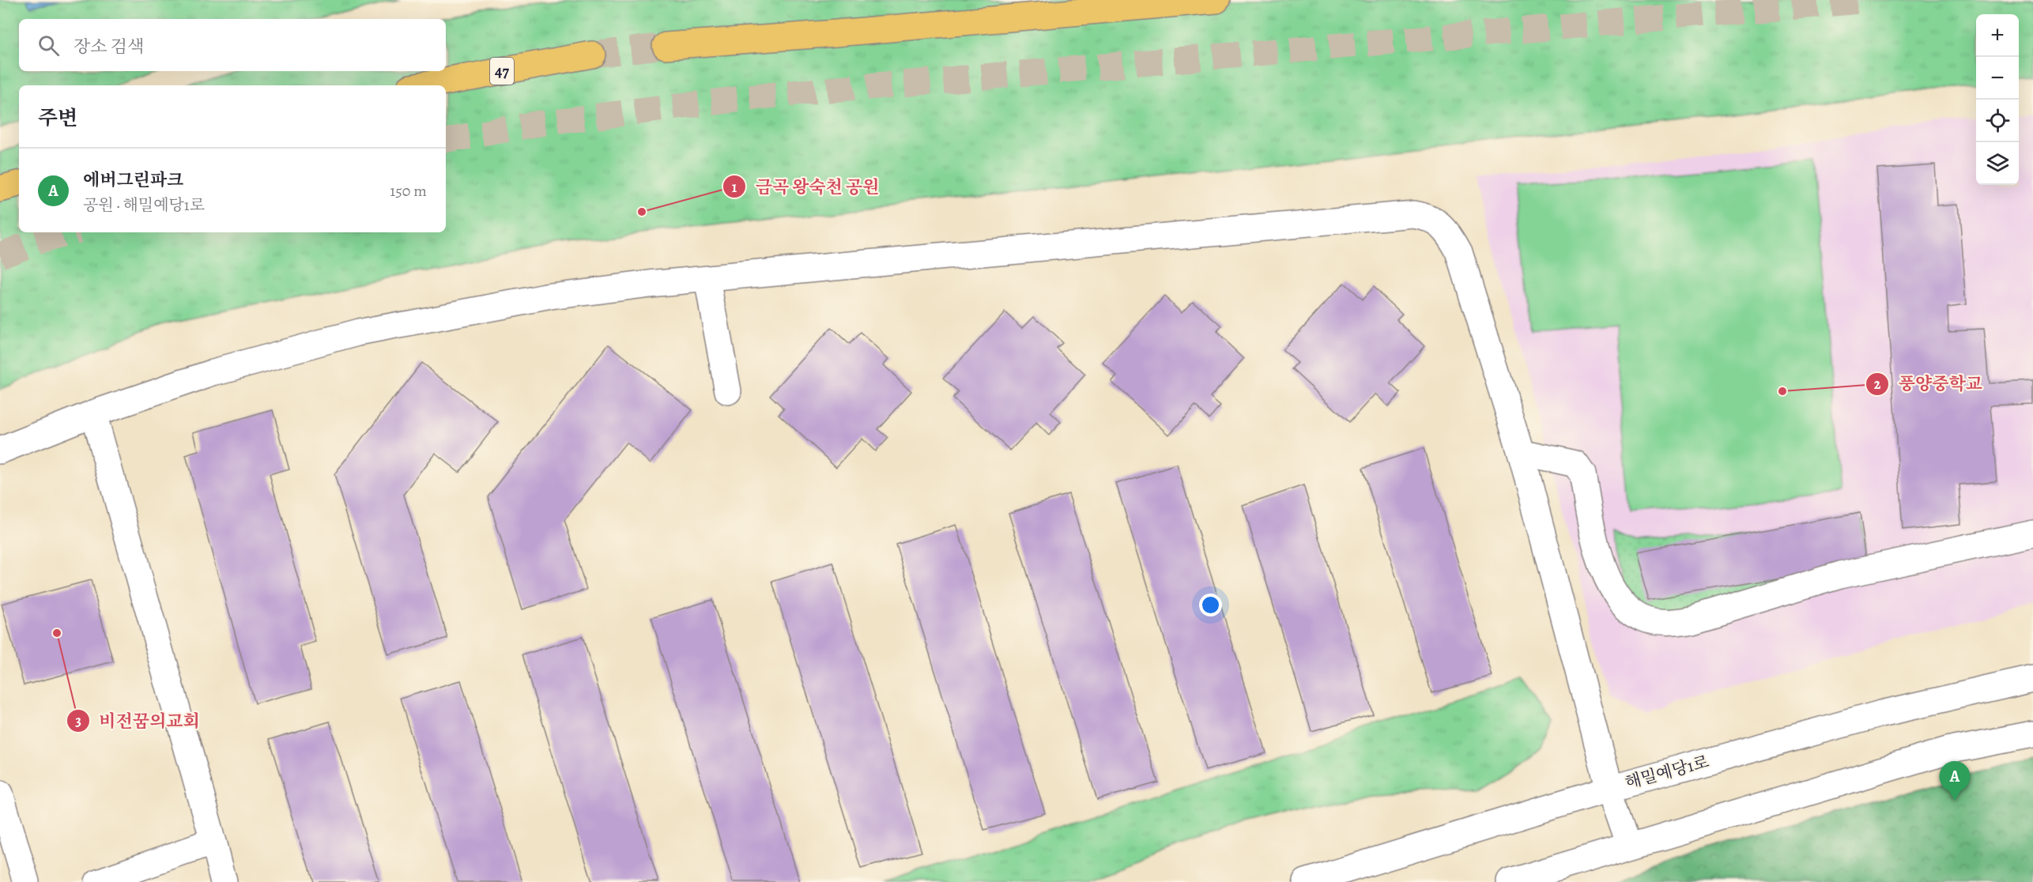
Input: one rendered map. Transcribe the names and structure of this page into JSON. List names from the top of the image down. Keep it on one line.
{"streets":{"highway":["47"],"street":["해밀예당1로"]},"places":["금곡 왕숙천 공원","풍양중학교","비전꿈의교회"],"page":{"map_buttons":["+","−"],"search":"장소 검색","heading":"주변","list":[{"mark":"A","name":"에버그린파크","note":"공원 · 해밀예당1로","value":"150 m"}],"pins":"A"}}
